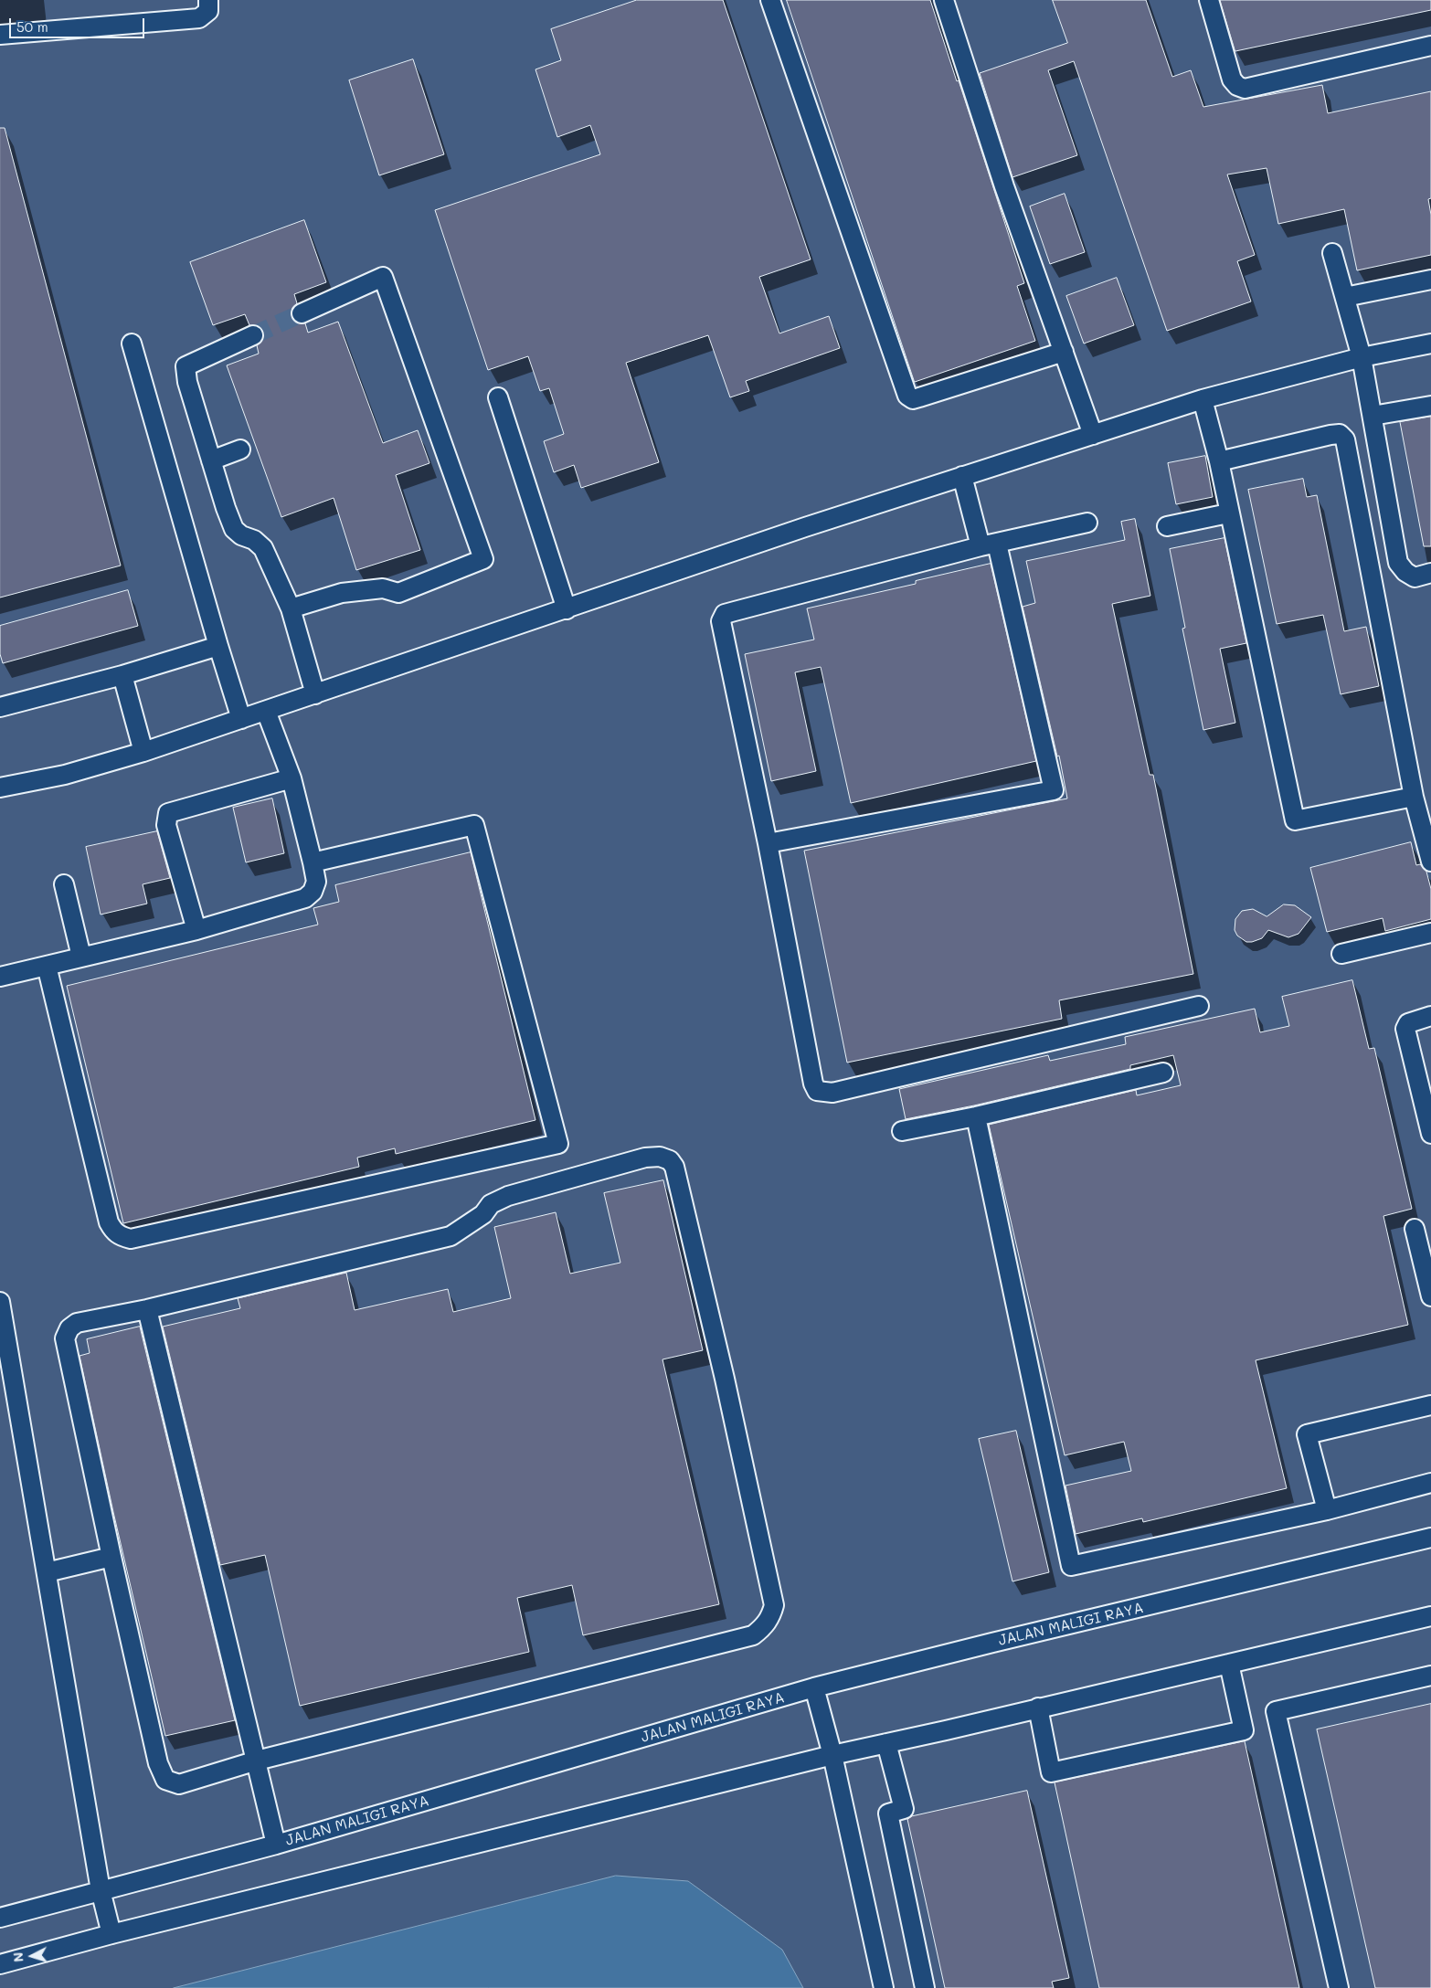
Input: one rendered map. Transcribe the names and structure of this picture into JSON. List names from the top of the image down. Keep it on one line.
{"streets":{"lane":["JALAN MALIGI RAYA"]},"scale_bar":"50 m","north":"left"}
